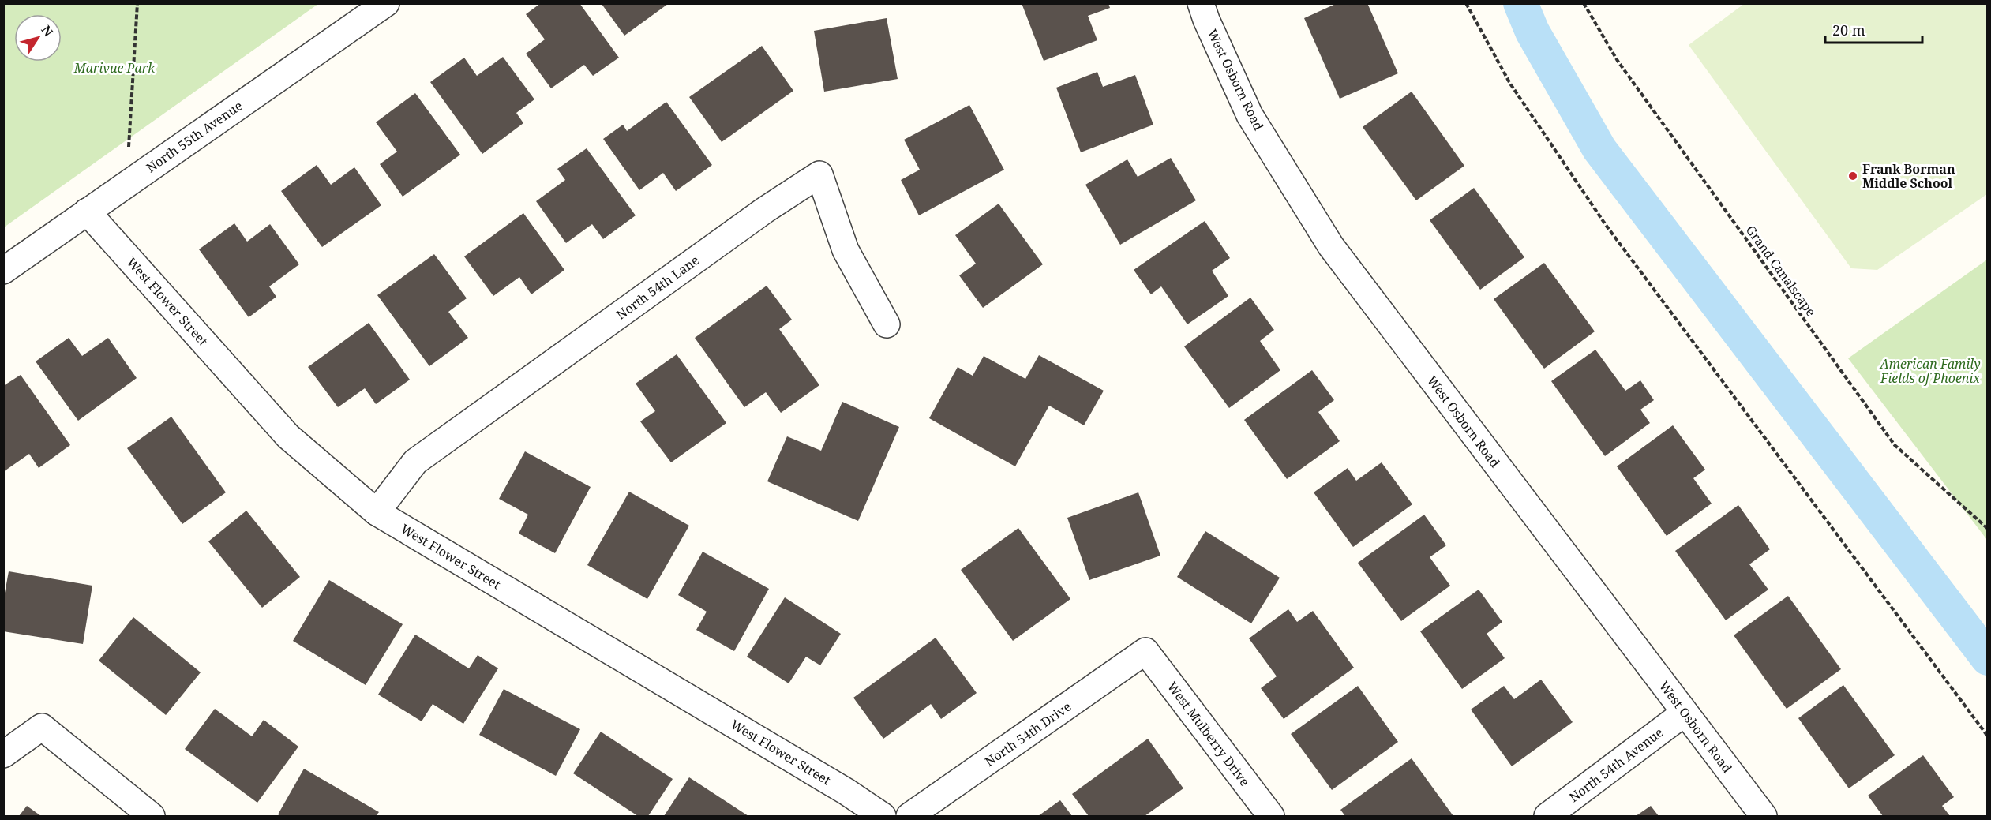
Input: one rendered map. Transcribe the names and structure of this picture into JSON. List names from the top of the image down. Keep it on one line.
{"streets":{"street":["West Osborn Road","North 55th Avenue","North 54th Lane","West Flower Street","North 54th Drive","West Mulberry Drive","North 54th Avenue"],"path":["Grand Canalscape"]},"crossings":[["West Osborn Road","North 54th Avenue"],["North 55th Avenue","West Flower Street"],["North 54th Lane","West Flower Street"],["North 54th Drive","West Mulberry Drive"]],"parks":["Marivue Park","American Family Fields of Phoenix"],"places":["Frank Borman Middle School"],"scale_bar":"20 m","north":"top right"}
